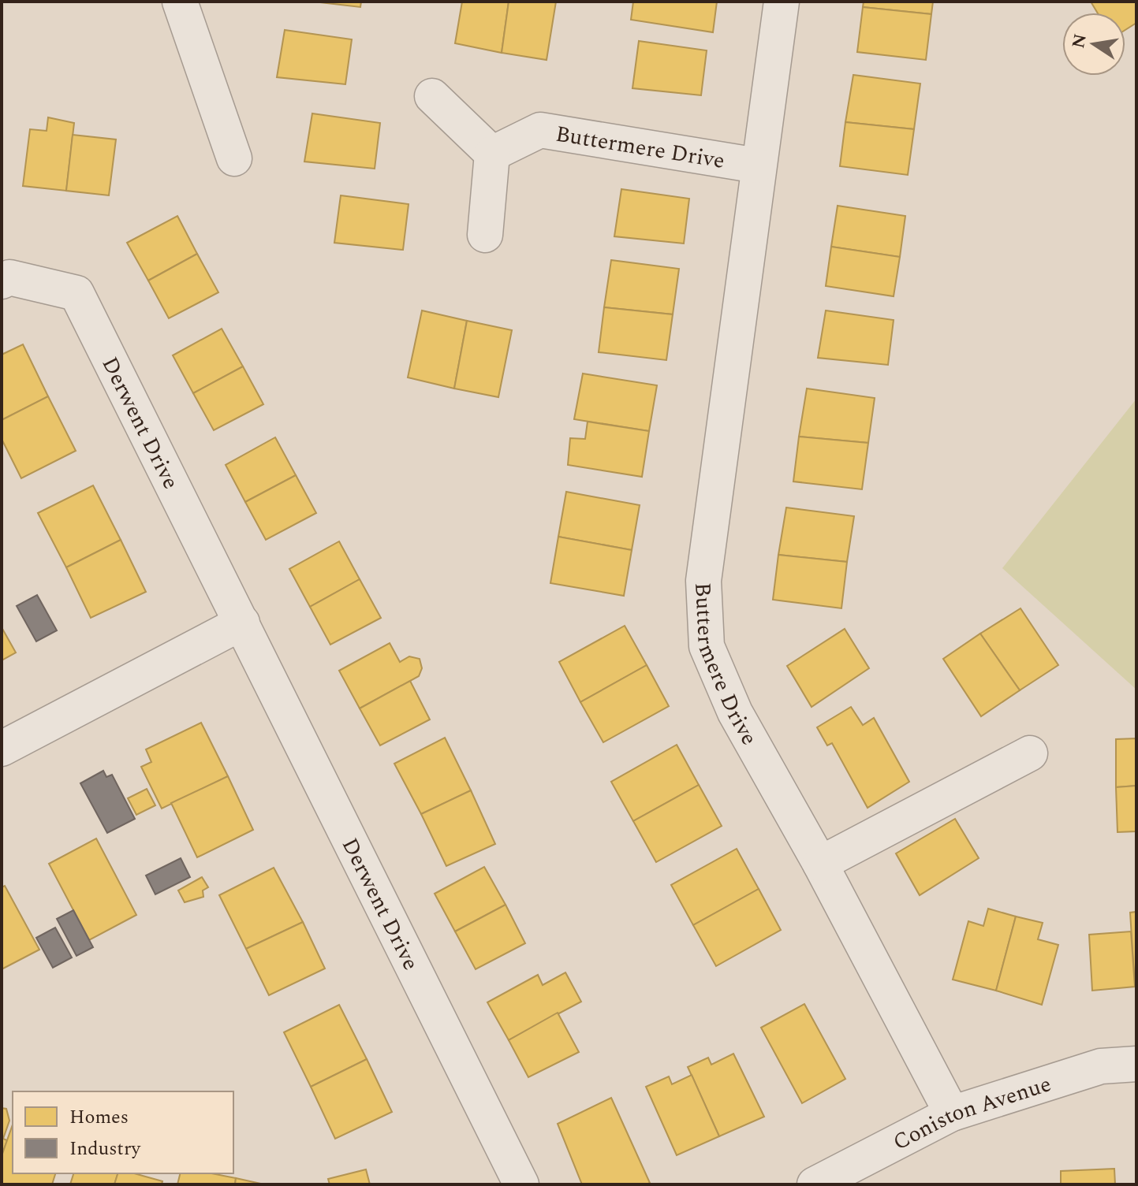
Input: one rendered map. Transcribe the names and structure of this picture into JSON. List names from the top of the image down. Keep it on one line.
{"streets":{"street":["Buttermere Drive","Derwent Drive","Coniston Avenue"]},"crossings":[["Buttermere Drive","Coniston Avenue"]],"legend":["Homes","Industry"],"north":"left"}
